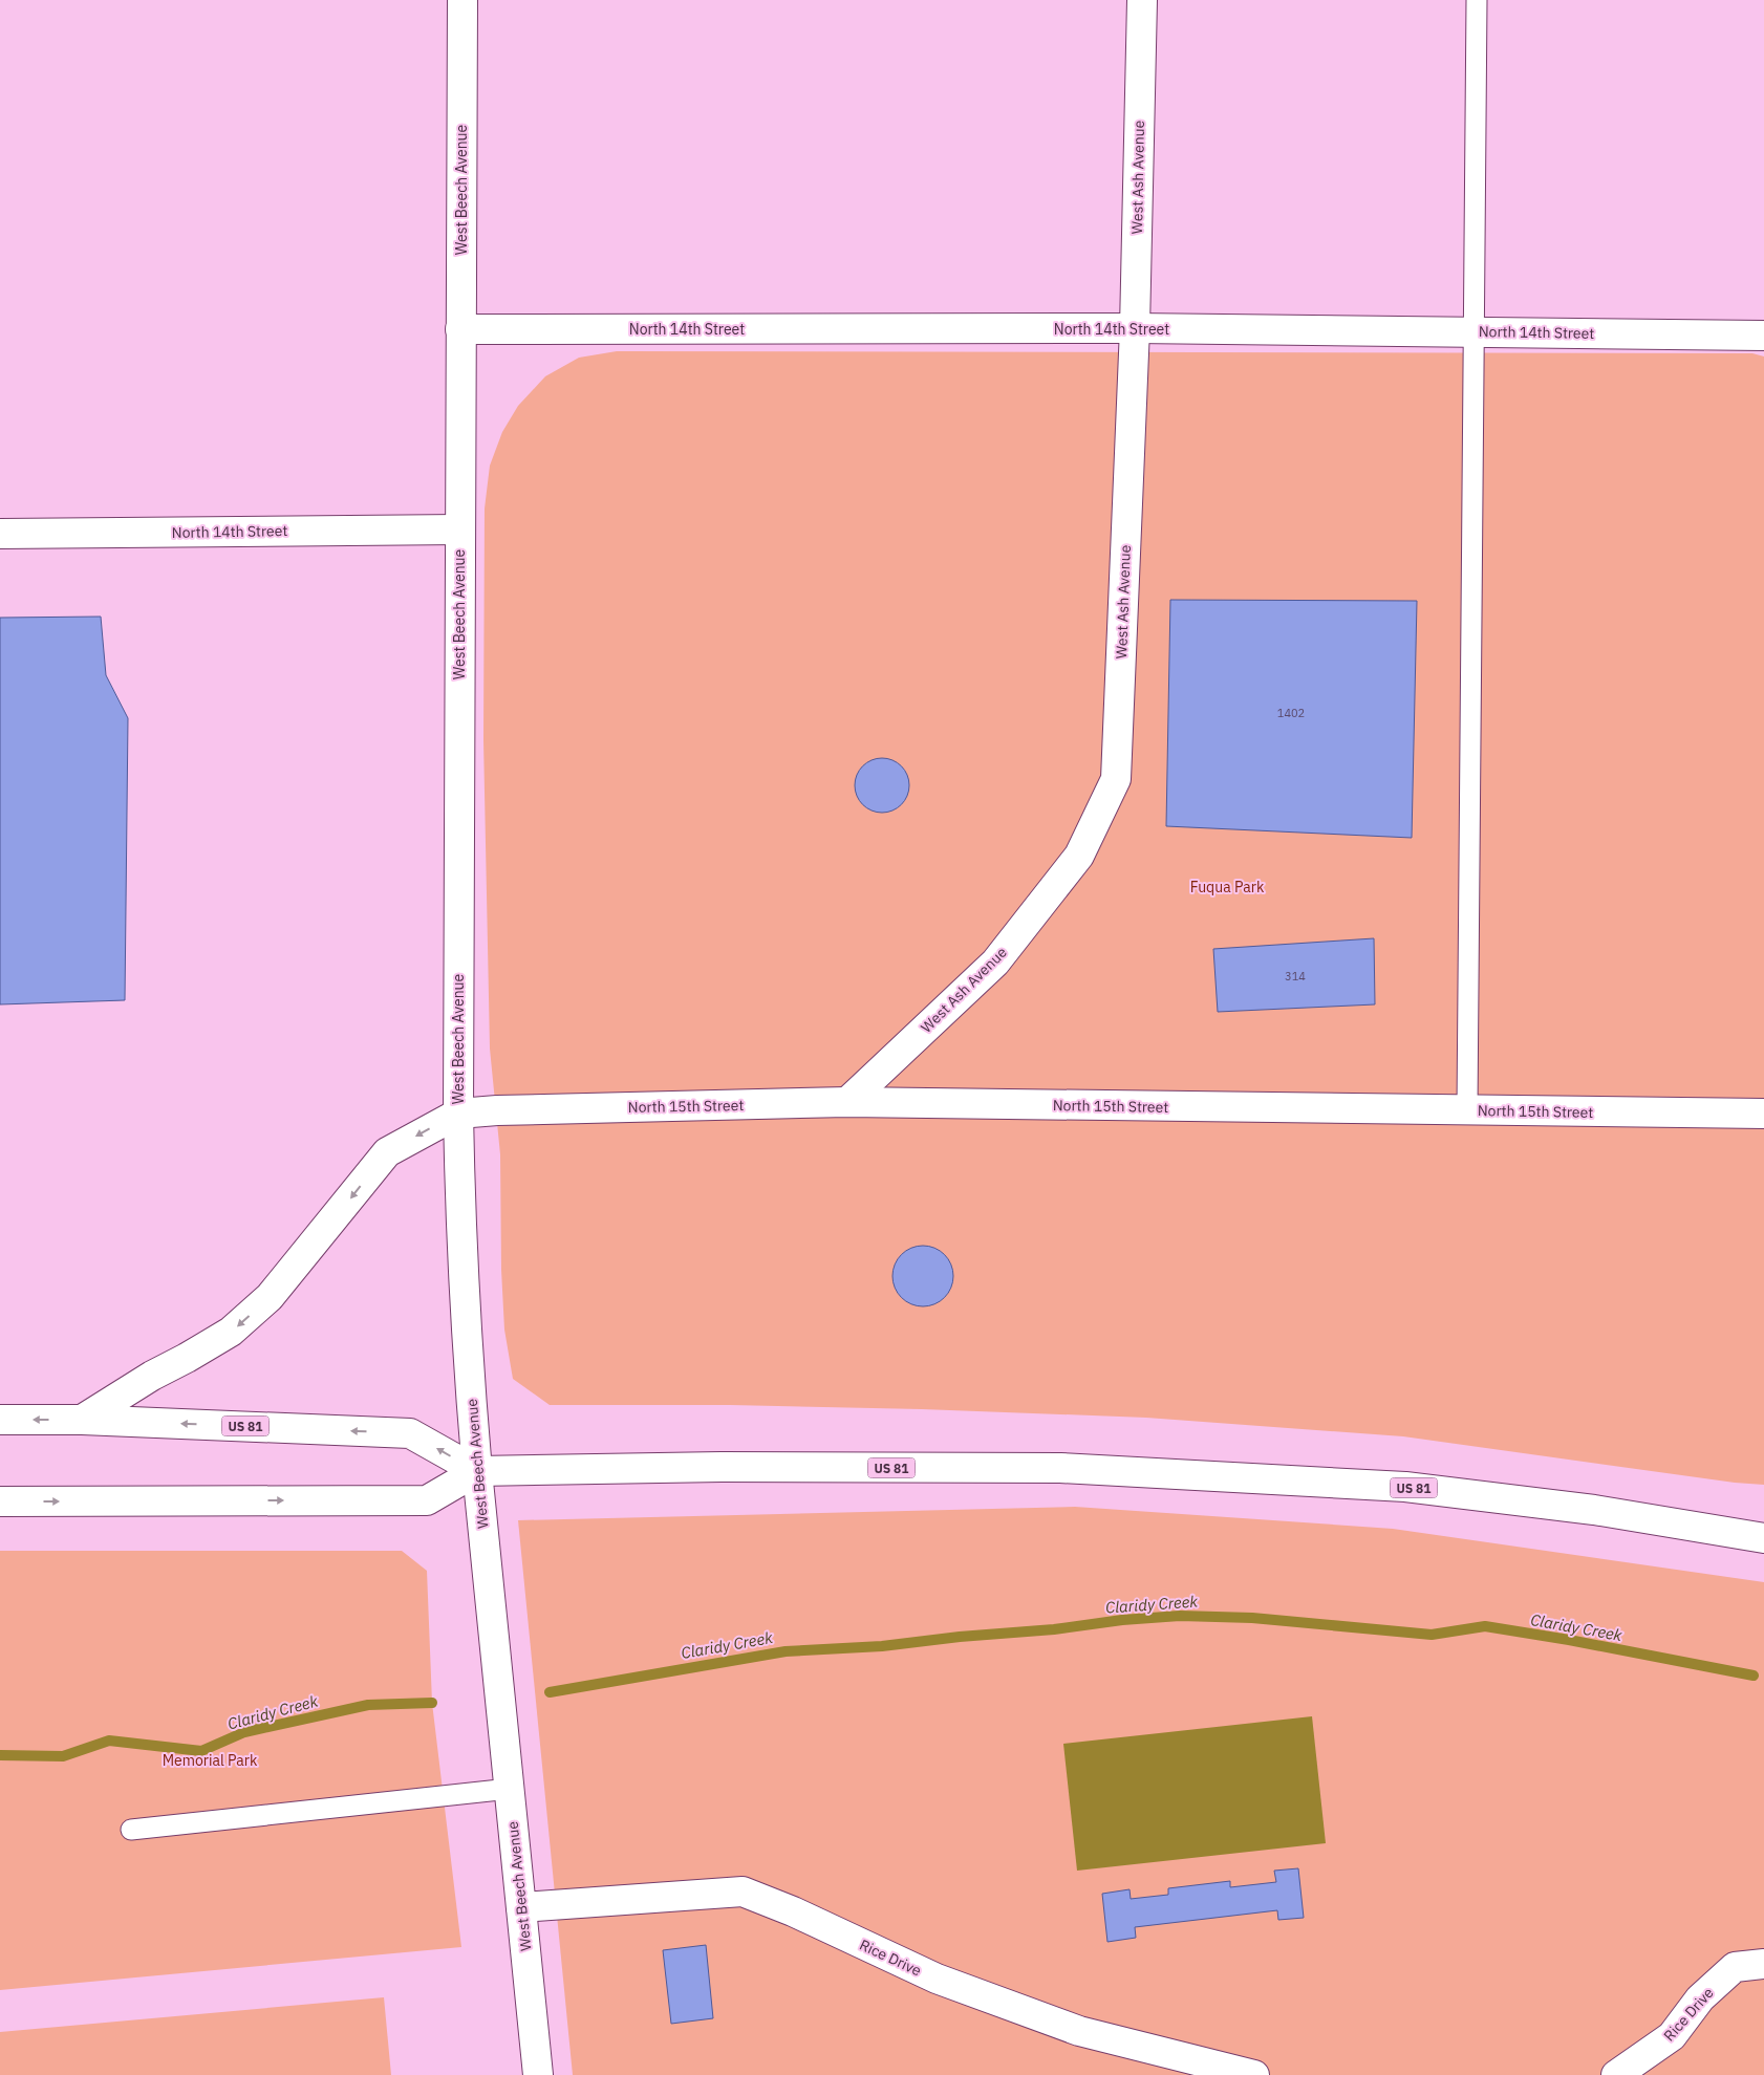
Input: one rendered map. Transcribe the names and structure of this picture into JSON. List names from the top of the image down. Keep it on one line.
{"streets":{"street":["West Ash Avenue","West Beech Avenue","North 14th Street","North 15th Street","US 81","Rice Drive"]},"crossings":[["West Ash Avenue","North 14th Street"],["West Ash Avenue","North 15th Street"],["West Beech Avenue","North 14th Street"],["West Beech Avenue","North 15th Street"],["West Beech Avenue","US 81"],["West Beech Avenue","Rice Drive"]],"water":["Claridy Creek"],"parks":["Fuqua Park","Memorial Park"],"house_numbers":["1402","314"]}
